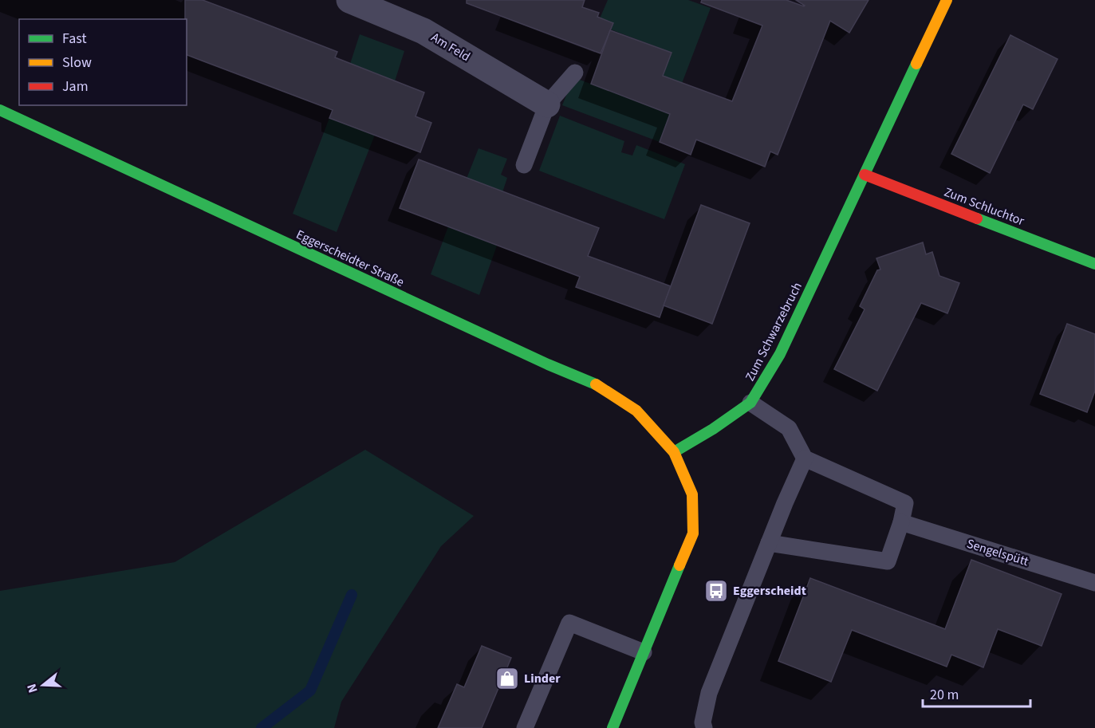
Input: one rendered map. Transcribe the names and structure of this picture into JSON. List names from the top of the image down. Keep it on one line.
{"streets":{"street":["Am Feld","Zum Schluchtor","Eggerscheidter Straße","Zum Schwarzebruch"],"lane":["Sengelspütt"]},"crossings":[["Zum Schluchtor","Zum Schwarzebruch"],["Eggerscheidter Straße","Zum Schwarzebruch"]],"places":{"bus stop":["Eggerscheidt"],"shop":["Linder"]},"legend":["Fast","Slow","Jam"],"scale_bar":"20 m","north":"left"}
